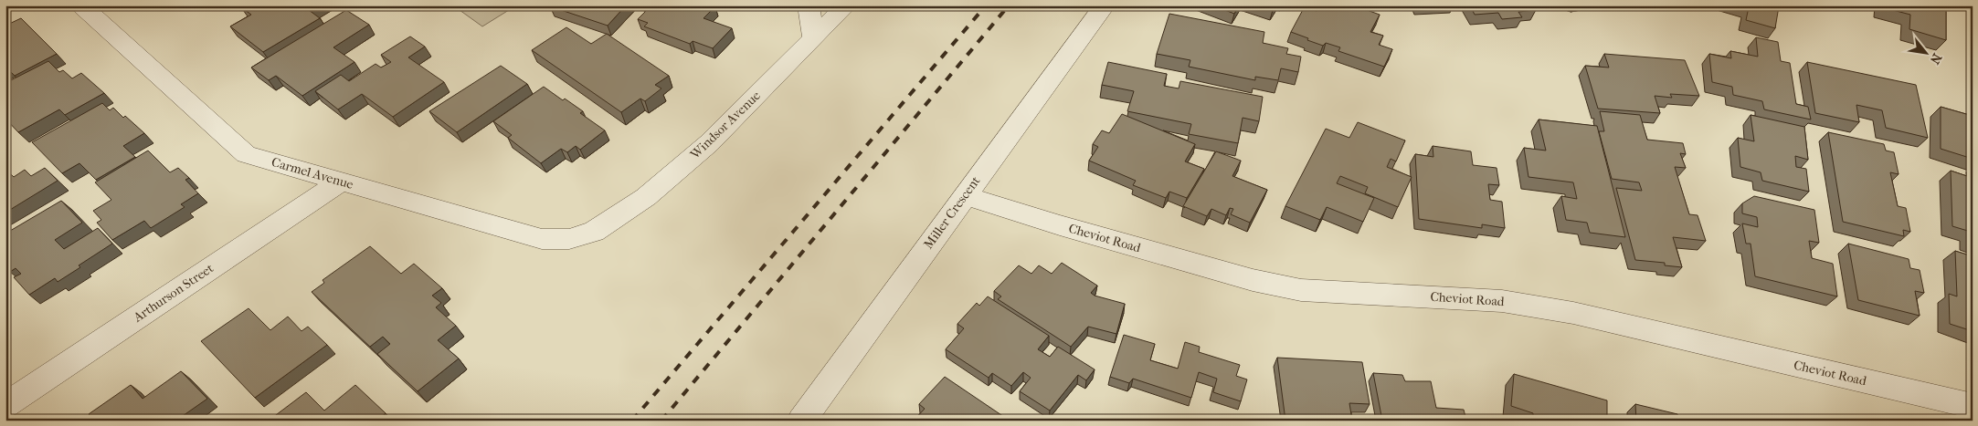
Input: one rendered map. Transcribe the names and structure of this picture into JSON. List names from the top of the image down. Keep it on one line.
{"streets":{"street":["Windsor Avenue","Carmel Avenue","Miller Crescent","Cheviot Road","Arthurson Street"]},"crossings":[["Windsor Avenue","Carmel Avenue"],["Carmel Avenue","Arthurson Street"],["Miller Crescent","Cheviot Road"]],"north":"bottom right"}
